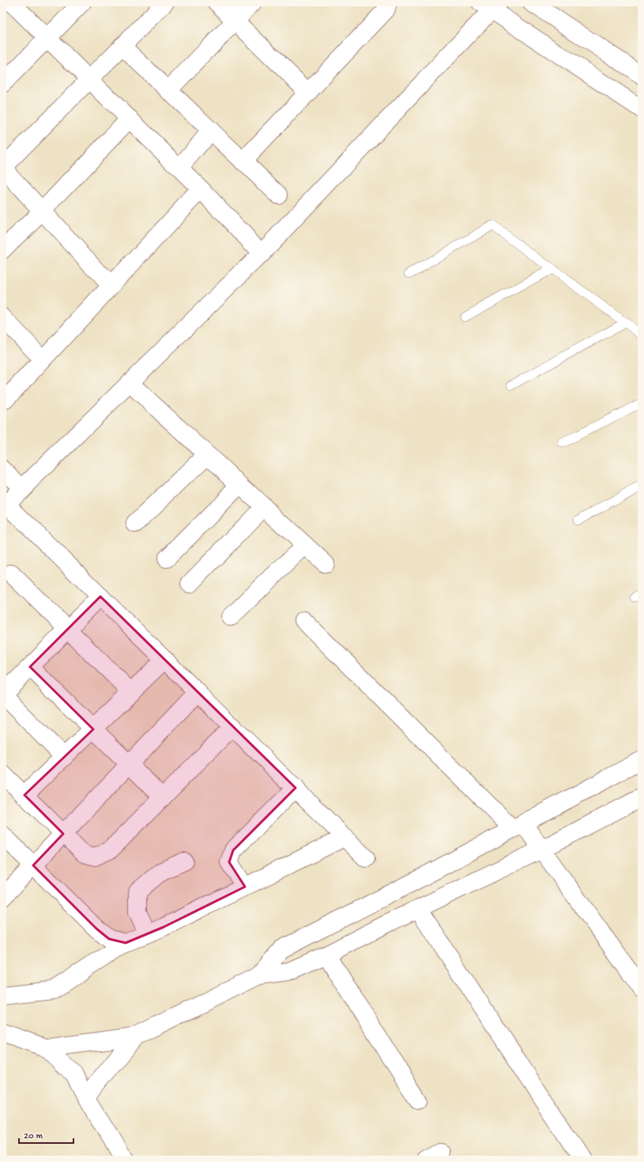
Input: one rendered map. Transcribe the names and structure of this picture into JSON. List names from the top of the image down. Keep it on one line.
{"scale_bar":"20 m"}
